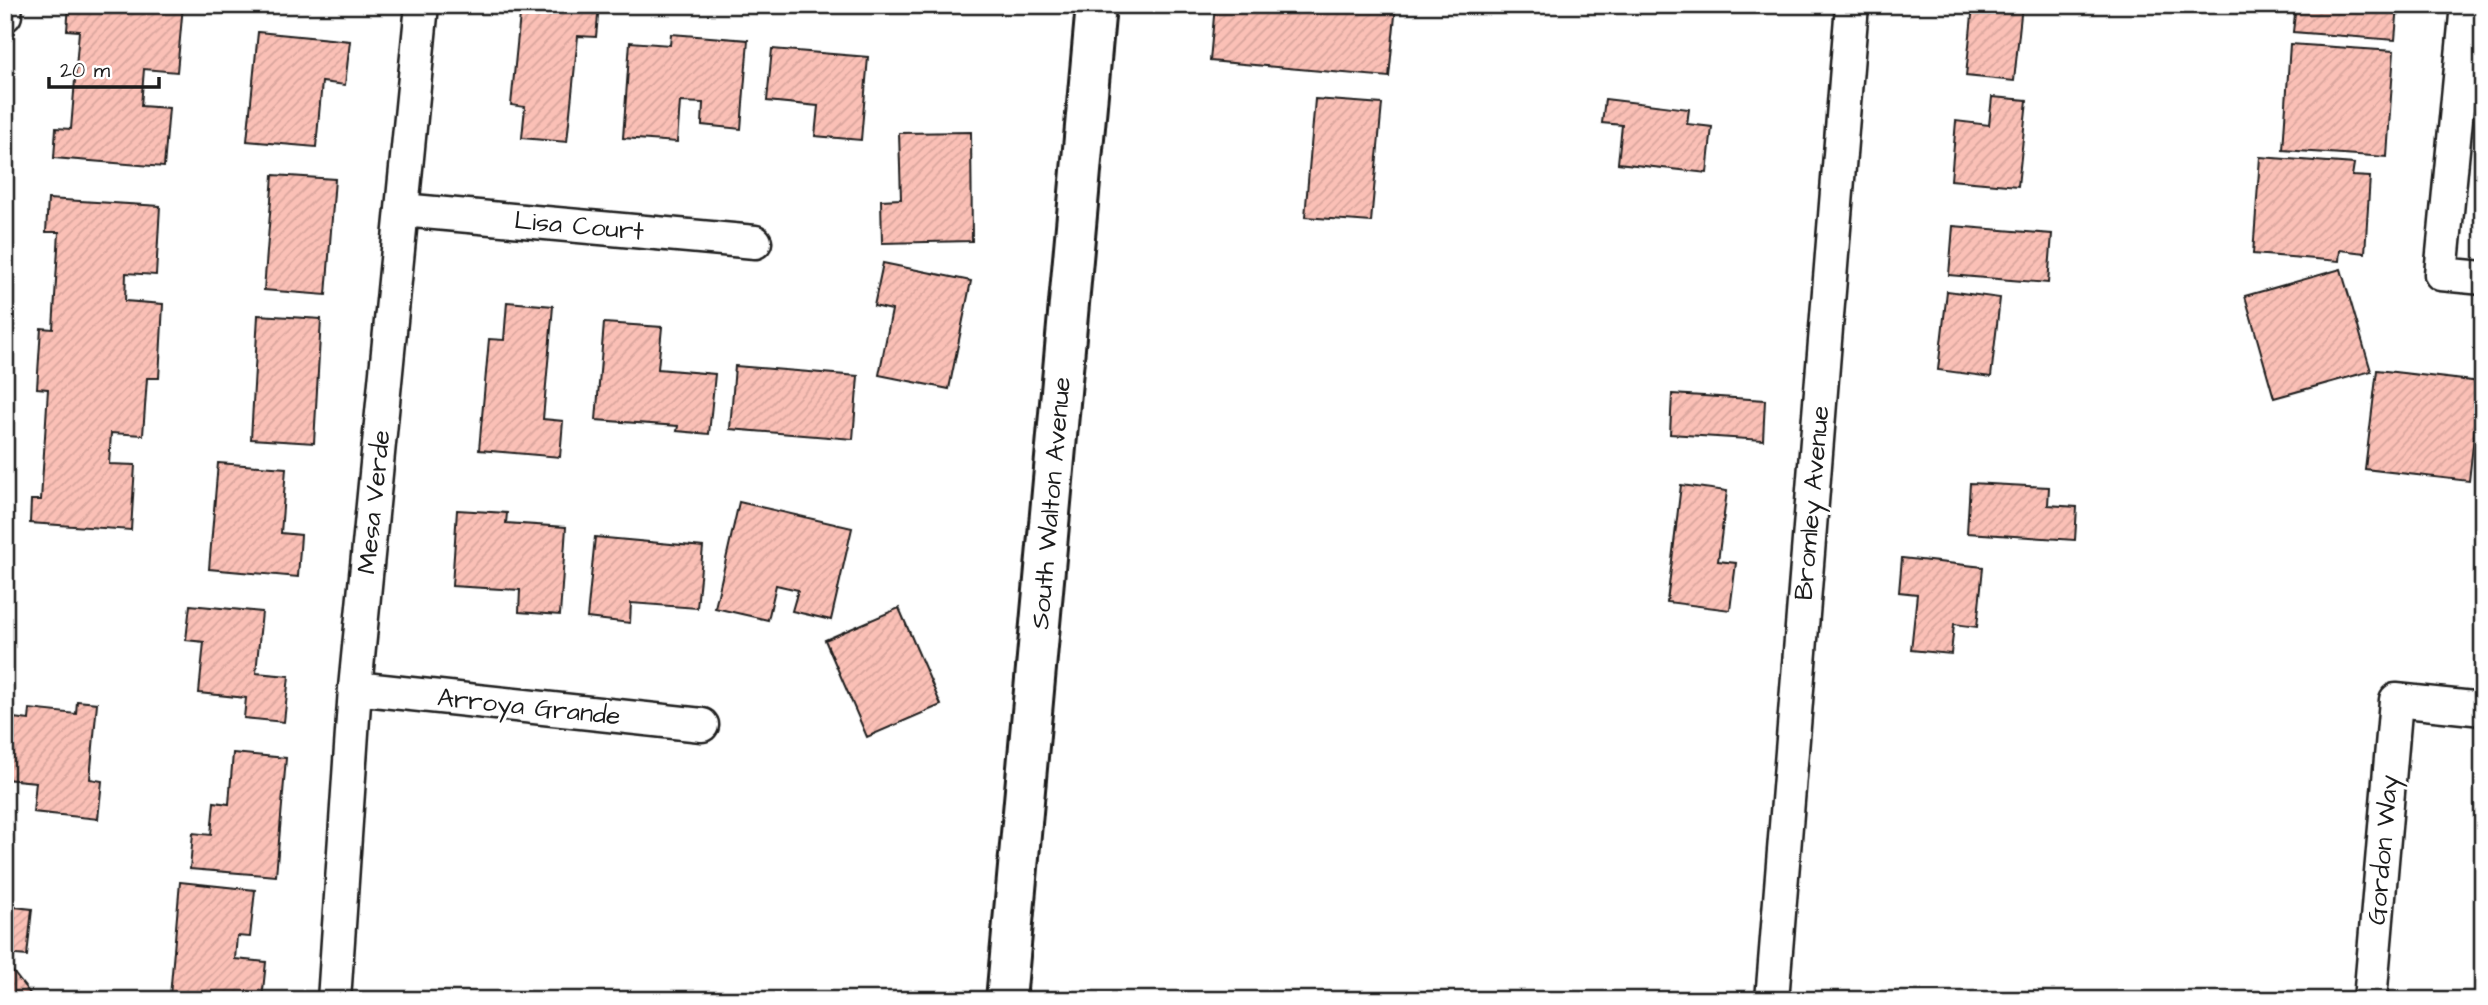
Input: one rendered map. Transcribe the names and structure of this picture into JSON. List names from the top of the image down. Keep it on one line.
{"streets":{"street":["Lisa Court","Mesa Verde","South Walton Avenue","Bromley Avenue","Arroya Grande","Gordon Way"]},"crossings":[["Lisa Court","Mesa Verde"],["Mesa Verde","Arroya Grande"]],"scale_bar":"20 m"}
